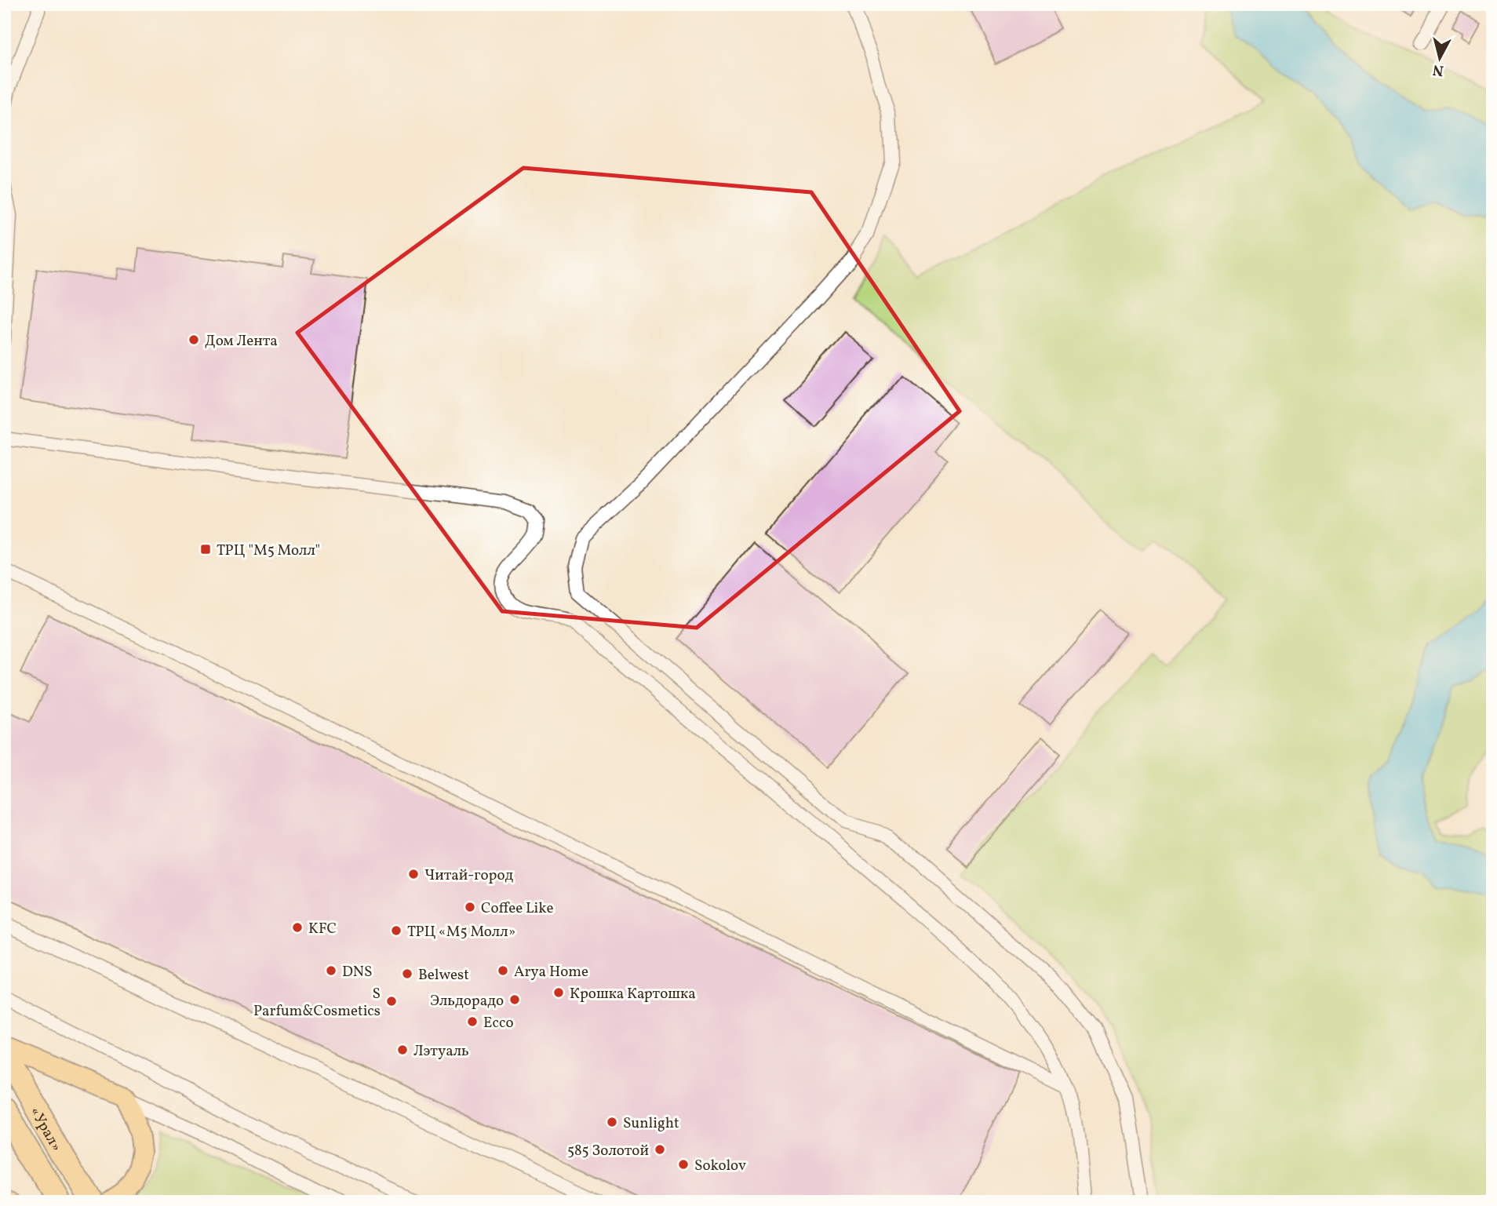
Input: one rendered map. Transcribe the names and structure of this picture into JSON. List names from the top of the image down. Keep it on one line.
{"streets":{"highway":["«Урал»"]},"places":{"other":["Дом Лента","Читай-город","Coffee Like","KFC","ТРЦ «М5 Молл»","DNS","Arya Home","Belwest","Крошка Картошка","Эльдорадо","S Parfum&Cosmetics","Ecco","Лэтуаль","Sunlight","585 Золотой","Sokolov"],"transit":["ТРЦ \"М5 Молл\""]},"north":"bottom"}
